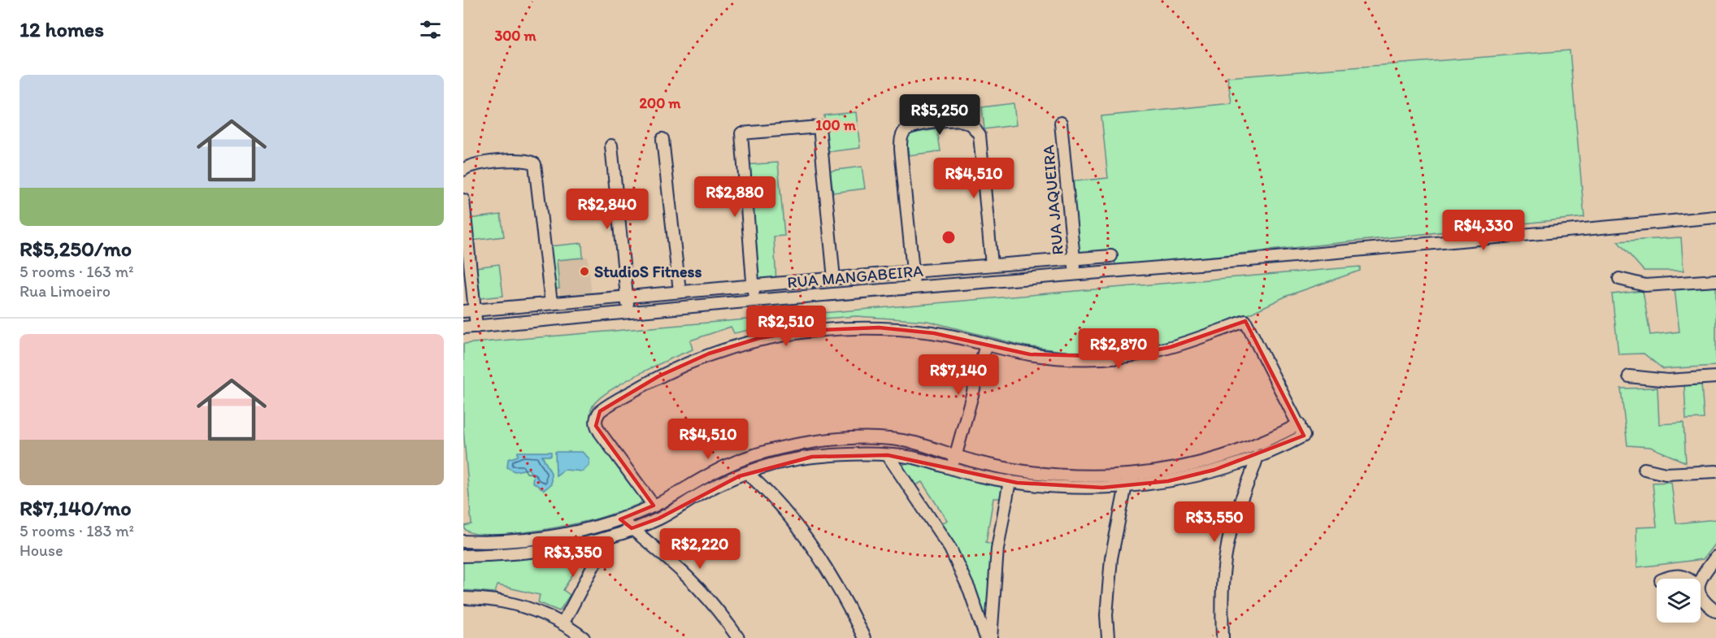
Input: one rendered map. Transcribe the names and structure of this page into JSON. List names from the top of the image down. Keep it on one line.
{"streets":{"street":["RUA JAQUEIRA","RUA MANGABEIRA"]},"crossings":[["RUA JAQUEIRA","RUA MANGABEIRA"]],"places":["StudioS Fitness"],"page":{"heading":"12 homes","list":[{"name":"R$5,250/mo","note":"5 rooms · 163 m² · Rua Limoeiro"},{"name":"R$7,140/mo","note":"5 rooms · 183 m² · House"}],"price":["R$5,250","R$4,510","R$2,880","R$2,840","R$4,330","R$2,510","R$2,870","R$7,140","R$4,510","R$3,550","R$2,220","R$3,350"]},"rings":["300 m","200 m","100 m"]}
